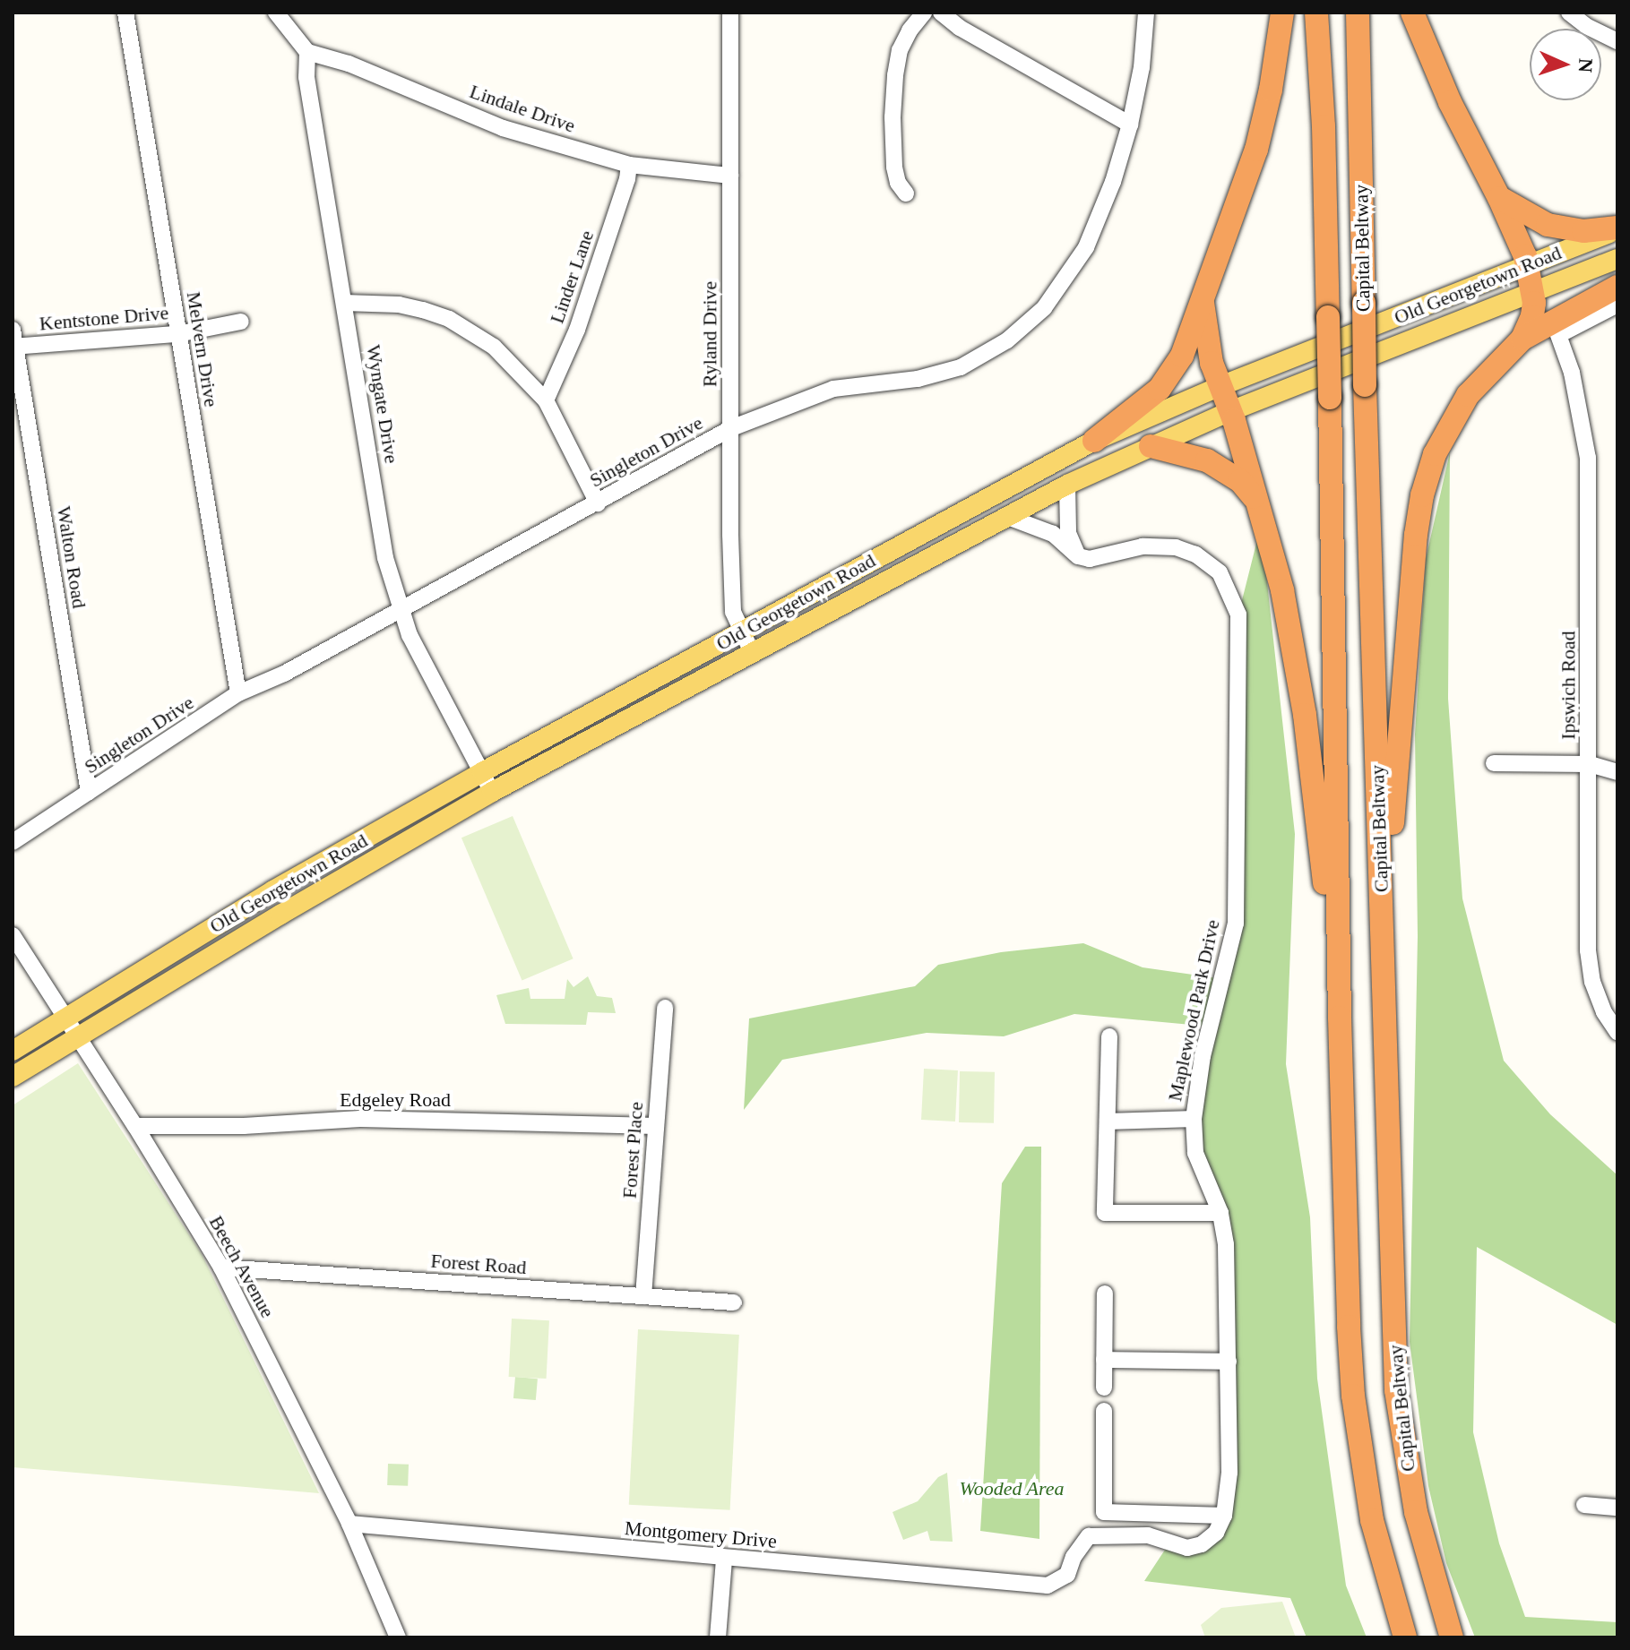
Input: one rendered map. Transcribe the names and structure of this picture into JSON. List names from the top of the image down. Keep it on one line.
{"streets":{"highway":["Capital Beltway"],"main road":["Old Georgetown Road"],"street":["Lindale Drive","Linder Lane","Kentstone Drive","Ryland Drive","Melvern Drive","Wyngate Drive","Singleton Drive","Walton Road","Ipswich Road","Maplewood Park Drive","Edgeley Road","Forest Place","Forest Road","Beech Avenue","Montgomery Drive"]},"crossings":[["Lindale Drive","Linder Lane"],["Lindale Drive","Ryland Drive"],["Lindale Drive","Wyngate Drive"],["Old Georgetown Road","Ryland Drive"],["Old Georgetown Road","Wyngate Drive"],["Old Georgetown Road","Beech Avenue"],["Kentstone Drive","Melvern Drive"],["Kentstone Drive","Walton Road"],["Ryland Drive","Singleton Drive"],["Melvern Drive","Singleton Drive"],["Wyngate Drive","Singleton Drive"],["Singleton Drive","Walton Road"],["Maplewood Park Drive","Montgomery Drive"],["Edgeley Road","Forest Place"],["Edgeley Road","Beech Avenue"],["Forest Place","Forest Road"],["Forest Road","Beech Avenue"],["Beech Avenue","Montgomery Drive"]],"parks":["Wooded Area"],"north":"right"}
